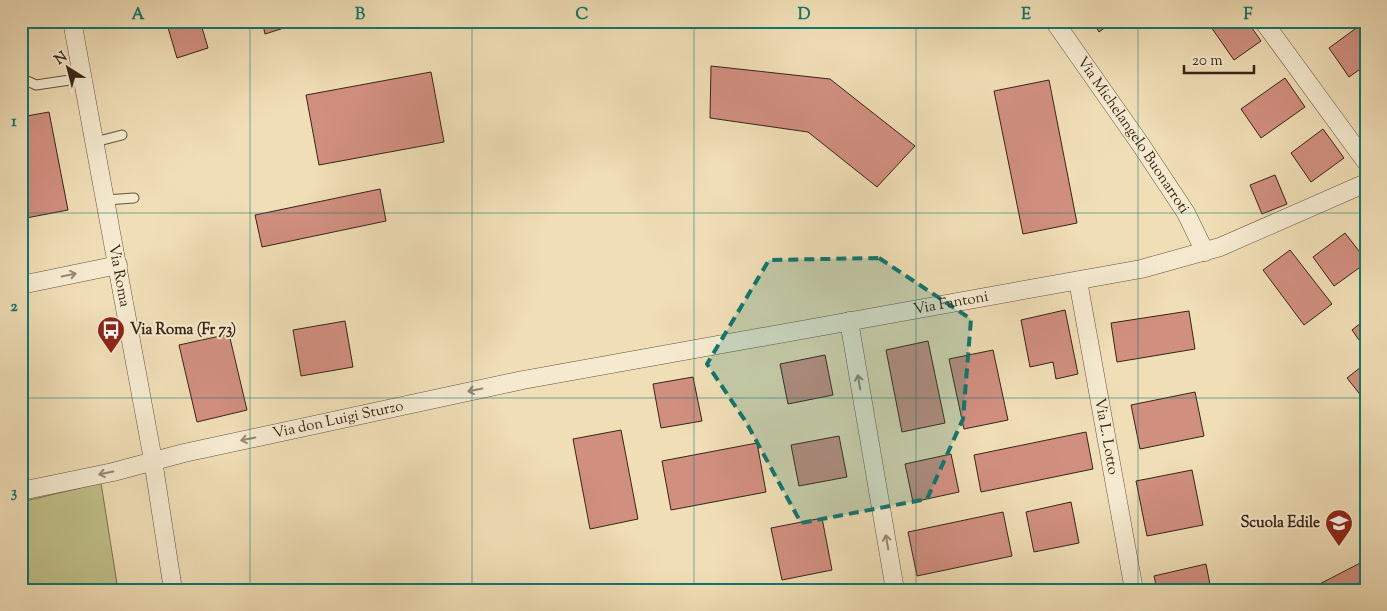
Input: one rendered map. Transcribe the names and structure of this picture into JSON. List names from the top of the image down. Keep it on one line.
{"streets":{"street":["Via Michelangelo Buonarroti","Via Roma","Via Fantoni","Via don Luigi Sturzo","Via L. Lotto"]},"crossings":[["Via Michelangelo Buonarroti","Via Fantoni"],["Via Roma","Via don Luigi Sturzo"],["Via Fantoni","Via don Luigi Sturzo"],["Via Fantoni","Via L. Lotto"]],"one_way":["Via don Luigi Sturzo"],"places":{"bus stop":["Via Roma (Fr 73)"],"school or university":["Scuola Edile"]},"scale_bar":"20 m","north":"top left","grid":{"columns":["A","B","C","D","E","F"],"rows":["1","2","3"]}}
